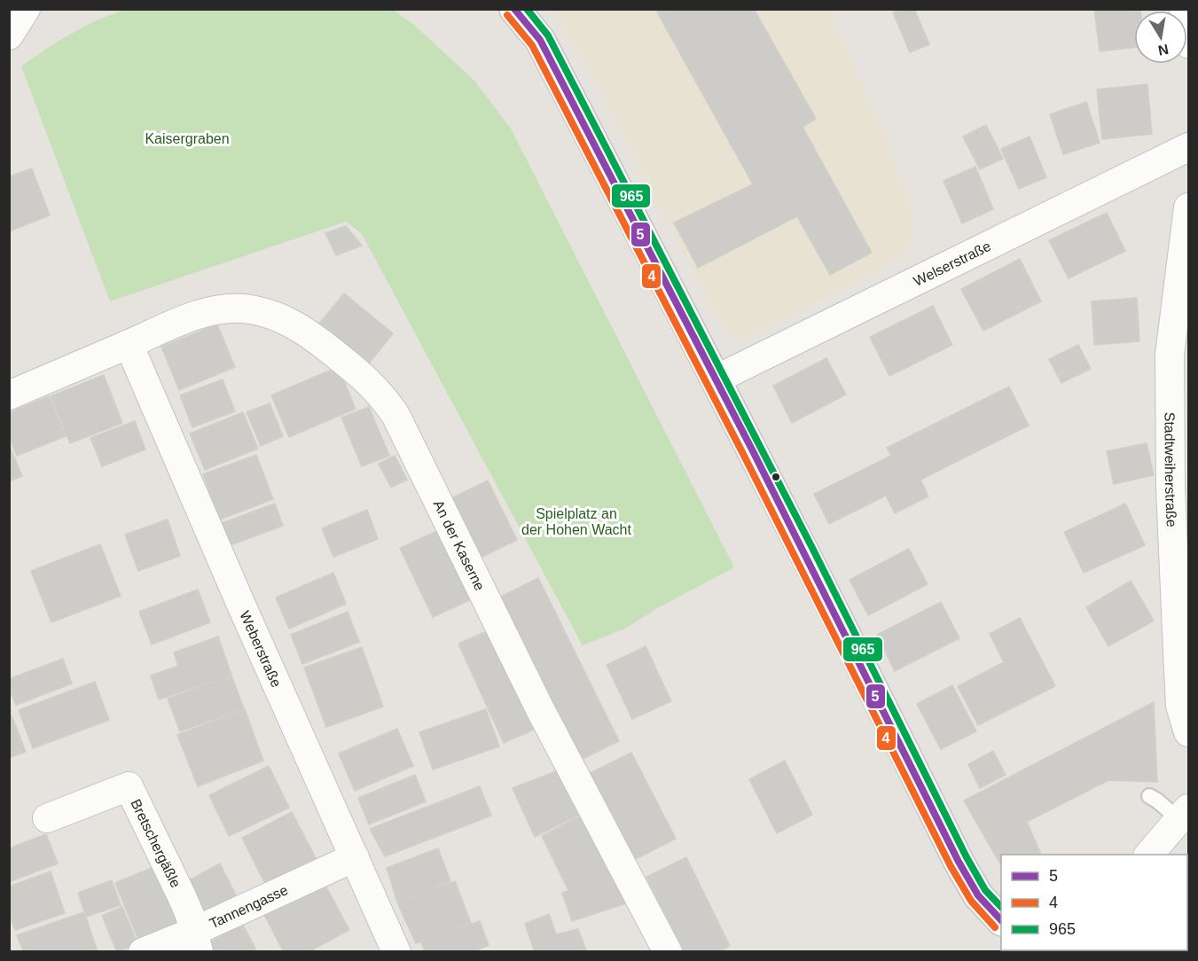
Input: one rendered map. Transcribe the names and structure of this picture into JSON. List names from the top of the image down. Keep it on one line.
{"streets":{"street":["Welserstraße","Stadtweiherstraße","An der Kaserne","Weberstraße","Bretschergäßle","Tannengasse"]},"crossings":[["An der Kaserne","Weberstraße"],["Weberstraße","Tannengasse"],["Bretschergäßle","Tannengasse"]],"parks":["Kaisergraben","Spielplatz an der Hohen Wacht"],"lines":["transit line 5","transit line 965","transit line 4"],"legend":["5","4","965"],"north":"bottom"}
